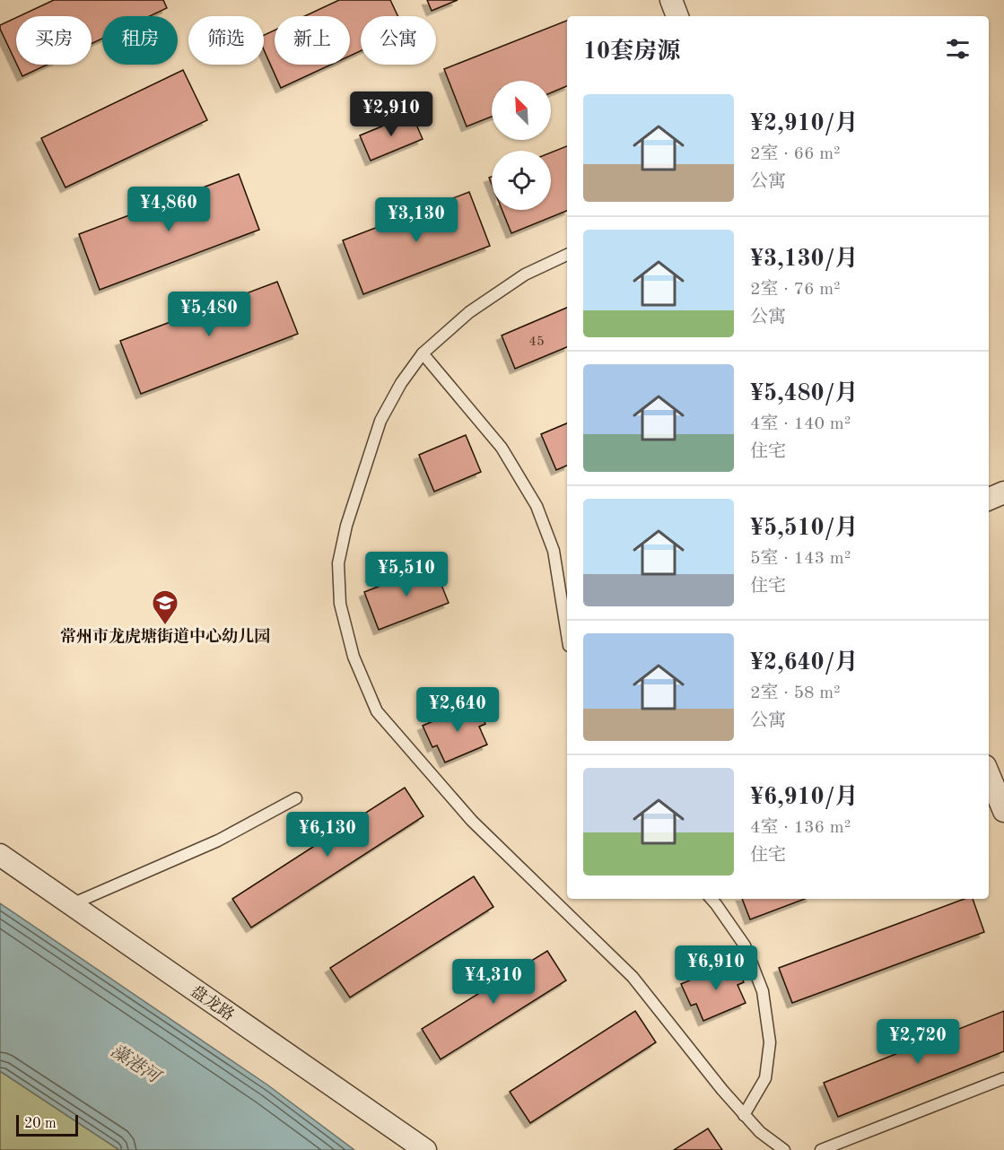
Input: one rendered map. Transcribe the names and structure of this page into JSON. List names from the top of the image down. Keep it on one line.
{"streets":{"street":["盘龙路"]},"water":["藻港河"],"places":{"school or university":["常州市龙虎塘街道中心幼儿园"]},"house_numbers":["45"],"scale_bar":"20 m","north":"top left","page":{"chip":["买房","租房","筛选","新上","公寓"],"heading":"10套房源","list":[{"name":"¥2,910/月","note":"2室 · 66 m² · 公寓"},{"name":"¥3,130/月","note":"2室 · 76 m² · 公寓"},{"name":"¥5,480/月","note":"4室 · 140 m² · 住宅"},{"name":"¥5,510/月","note":"5室 · 143 m² · 住宅"},{"name":"¥2,640/月","note":"2室 · 58 m² · 公寓"},{"name":"¥6,910/月","note":"4室 · 136 m² · 住宅"}],"price":["¥2,910","¥4,860","¥3,130","¥5,480","¥5,510","¥2,640","¥6,130","¥6,910","¥4,310","¥2,720"],"scale":"20 m"}}
